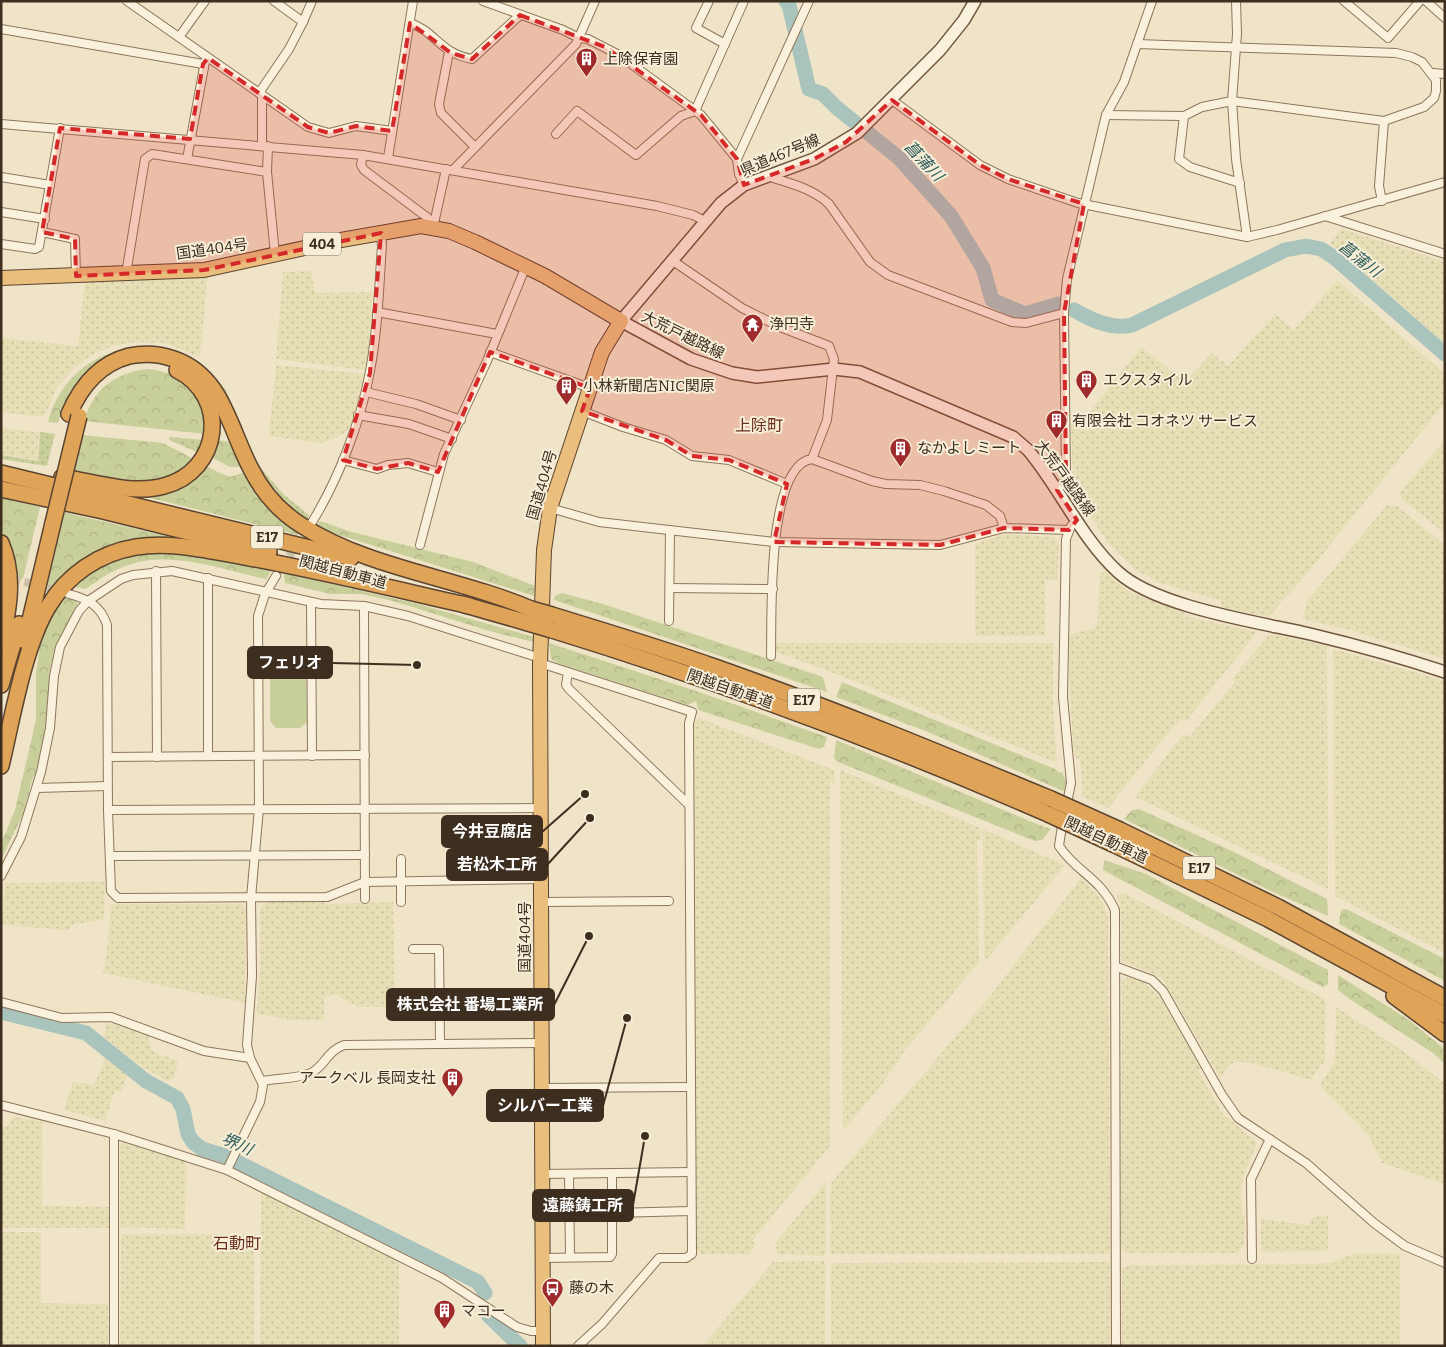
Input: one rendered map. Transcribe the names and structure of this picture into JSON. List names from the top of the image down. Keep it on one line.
{"streets":{"highway":["404","国道404号","E17","関越自動車道"],"main road":["県道467号線","大荒戸越路線"]},"crossings":[["県道467号線","国道404号"],["県道467号線","大荒戸越路線"],["国道404号","大荒戸越路線"]],"districts":["上除町","石動町"],"water":["菖蒲川","堺川"],"places":{"building":["上除保育園","エクスタイル","小林新聞店NIC関原","有限会社 コオネツ サービス","なかよしミート","アークベル 長岡支社","マコー"],"temple":["浄円寺"],"other":["フェリオ","今井豆腐店","若松木工所","株式会社 番場工業所","シルバー工業","遠藤鋳工所"],"bus stop":["藤の木"]}}
